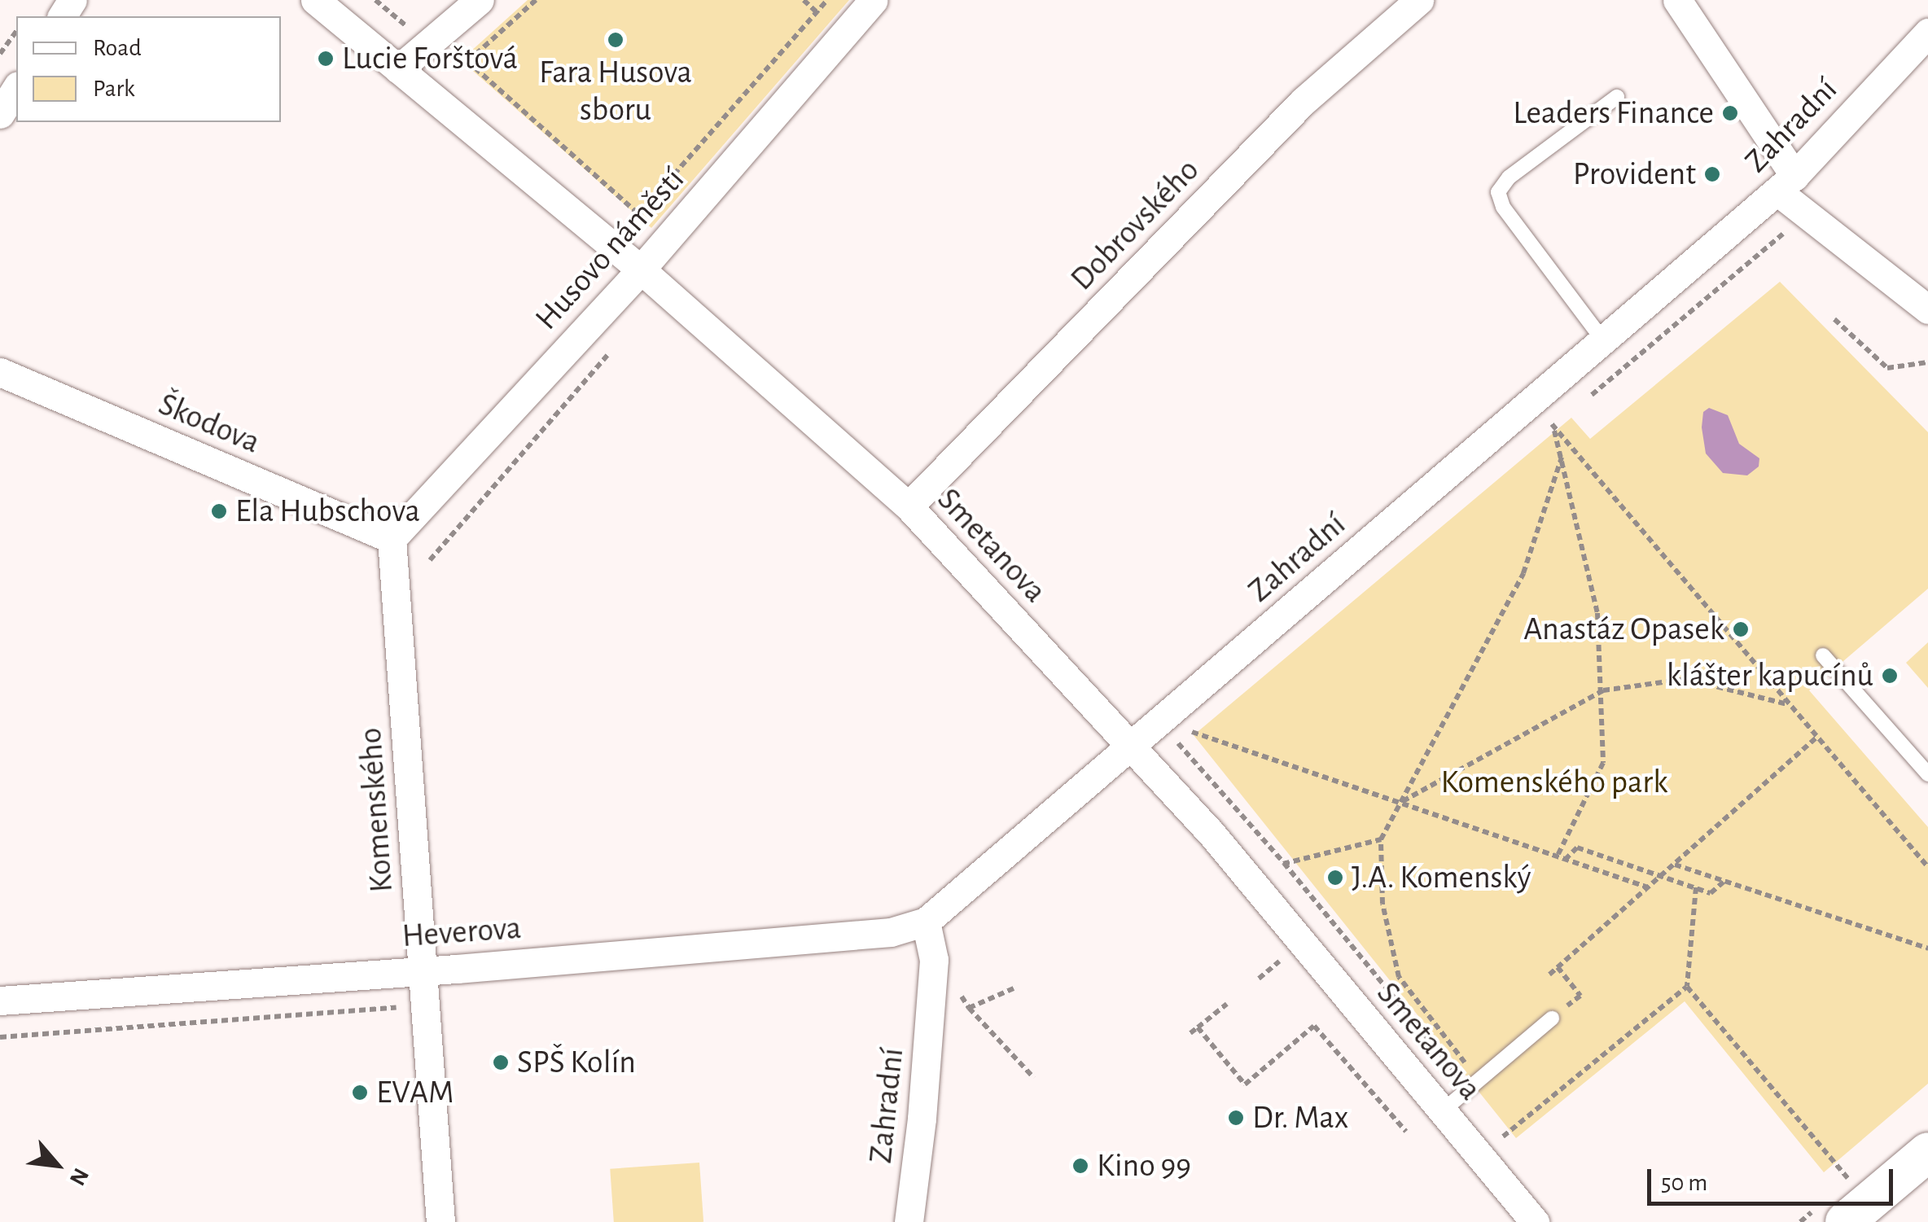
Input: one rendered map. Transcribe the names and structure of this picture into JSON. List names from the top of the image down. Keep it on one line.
{"streets":{"street":["Zahradní","Dobrovského","Husovo náměstí","Škodova","Smetanova","Komenského","Heverova"]},"crossings":[["Zahradní","Smetanova"],["Zahradní","Heverova"],["Dobrovského","Smetanova"],["Husovo náměstí","Škodova"],["Husovo náměstí","Smetanova"],["Husovo náměstí","Komenského"],["Škodova","Komenského"],["Komenského","Heverova"]],"parks":["Komenského park"],"places":["Fara Husova sboru","Lucie Forštová","Leaders Finance","Provident","Ela Hubschova","Anastáz Opasek","klášter kapucínů","J.A. Komenský","SPŠ Kolín","EVAM","Dr. Max","Kino 99"],"legend":["Road","Park"],"scale_bar":"50 m","north":"bottom right"}
